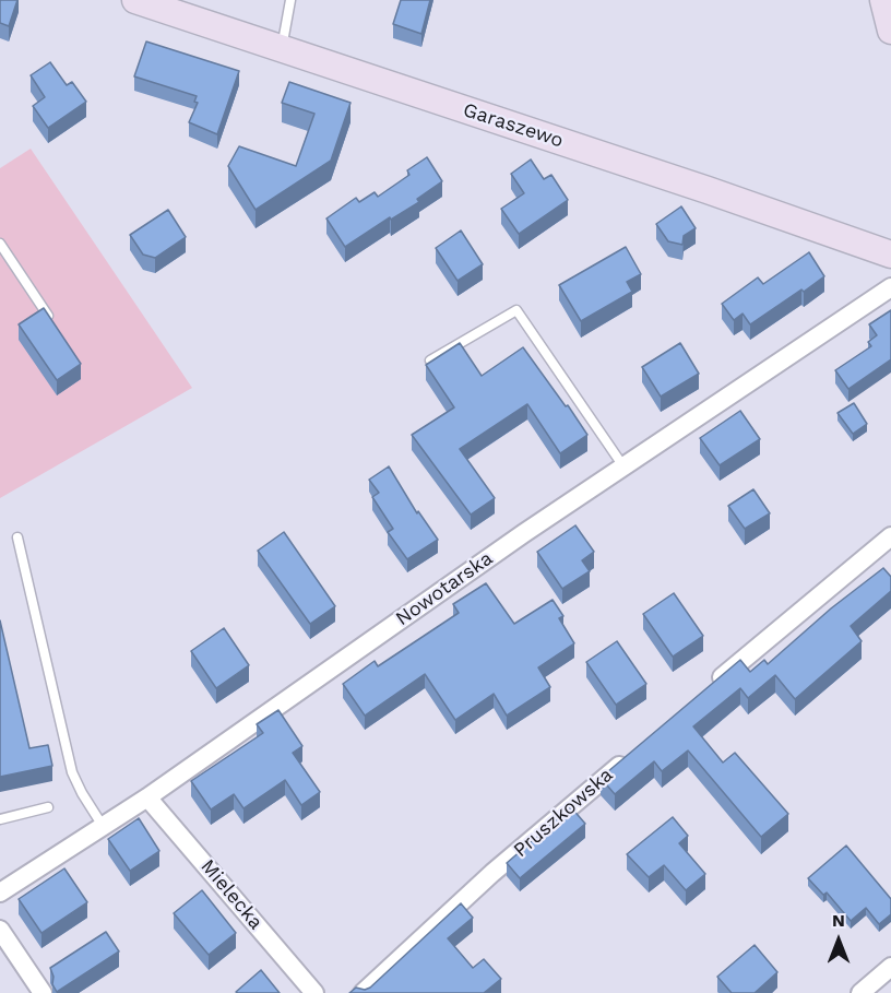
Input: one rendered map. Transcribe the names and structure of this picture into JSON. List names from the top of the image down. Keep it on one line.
{"streets":{"street":["Garaszewo","Nowotarska","Pruszkowska","Mielecka"]},"crossings":[["Nowotarska","Mielecka"]],"north":"top"}
